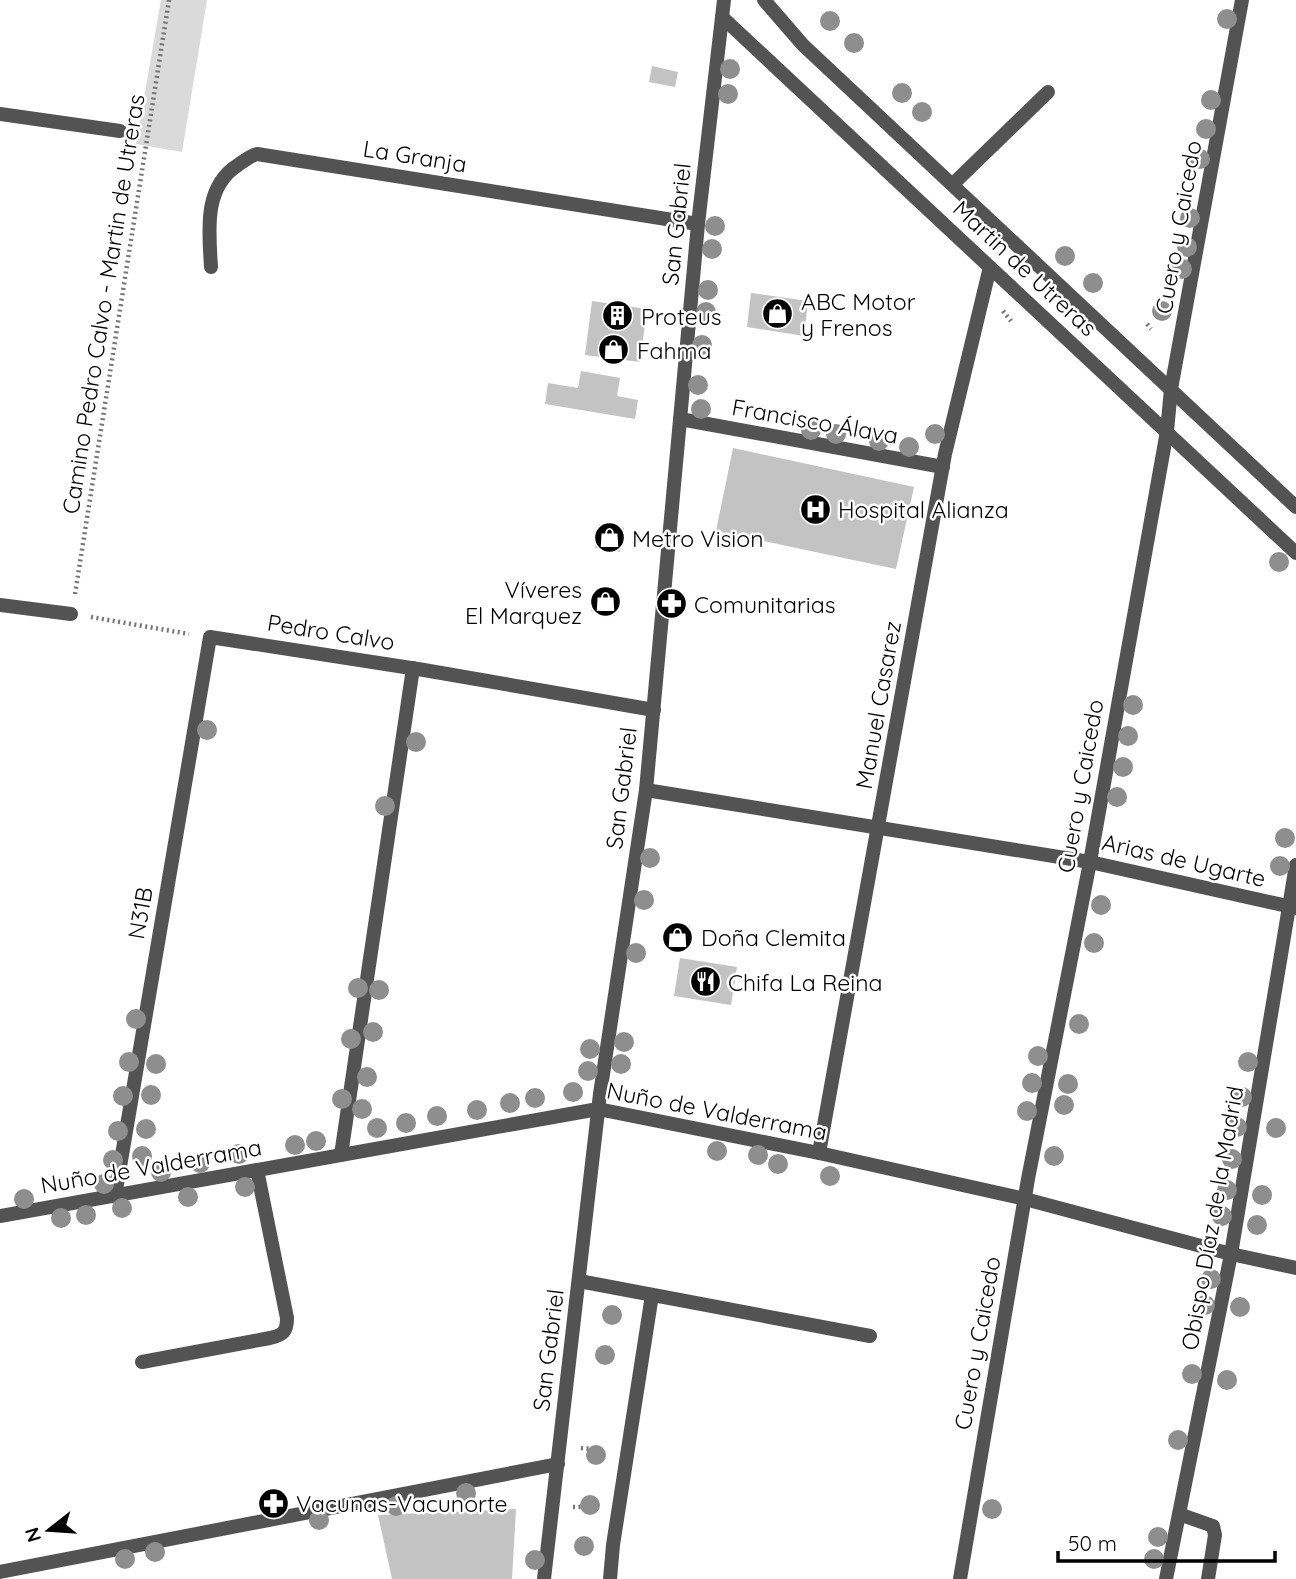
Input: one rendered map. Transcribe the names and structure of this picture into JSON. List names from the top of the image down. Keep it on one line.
{"streets":{"street":["La Granja","San Gabriel","Cuero y Caicedo","Martin de Utreras","Francisco Álava","Pedro Calvo","Manuel Casarez","Arias de Ugarte","N31B","Nuño de Valderrama","Obispo Díaz de la Madrid"],"path":["Camino Pedro Calvo - Martin de Utreras"]},"crossings":[["La Granja","San Gabriel"],["San Gabriel","Martin de Utreras"],["San Gabriel","Francisco Álava"],["San Gabriel","Pedro Calvo"],["San Gabriel","Arias de Ugarte"],["San Gabriel","Nuño de Valderrama"],["Cuero y Caicedo","Martin de Utreras"],["Cuero y Caicedo","Arias de Ugarte"],["Cuero y Caicedo","Nuño de Valderrama"],["Martin de Utreras","Manuel Casarez"],["Francisco Álava","Manuel Casarez"],["Pedro Calvo","N31B"],["Manuel Casarez","Arias de Ugarte"],["Manuel Casarez","Nuño de Valderrama"],["Arias de Ugarte","Obispo Díaz de la Madrid"],["N31B","Nuño de Valderrama"],["Nuño de Valderrama","Obispo Díaz de la Madrid"]],"places":{"shop":["ABC Motor y Frenos","Fahma","Metro Vision","Víveres El Marquez","Doña Clemita"],"building":["Proteus"],"hospital":["Hospital Alianza"],"pharmacy":["Comunitarias","Vacunas-Vacunorte"],"restaurant":["Chifa La Reina"]},"scale_bar":"50 m","north":"left"}
